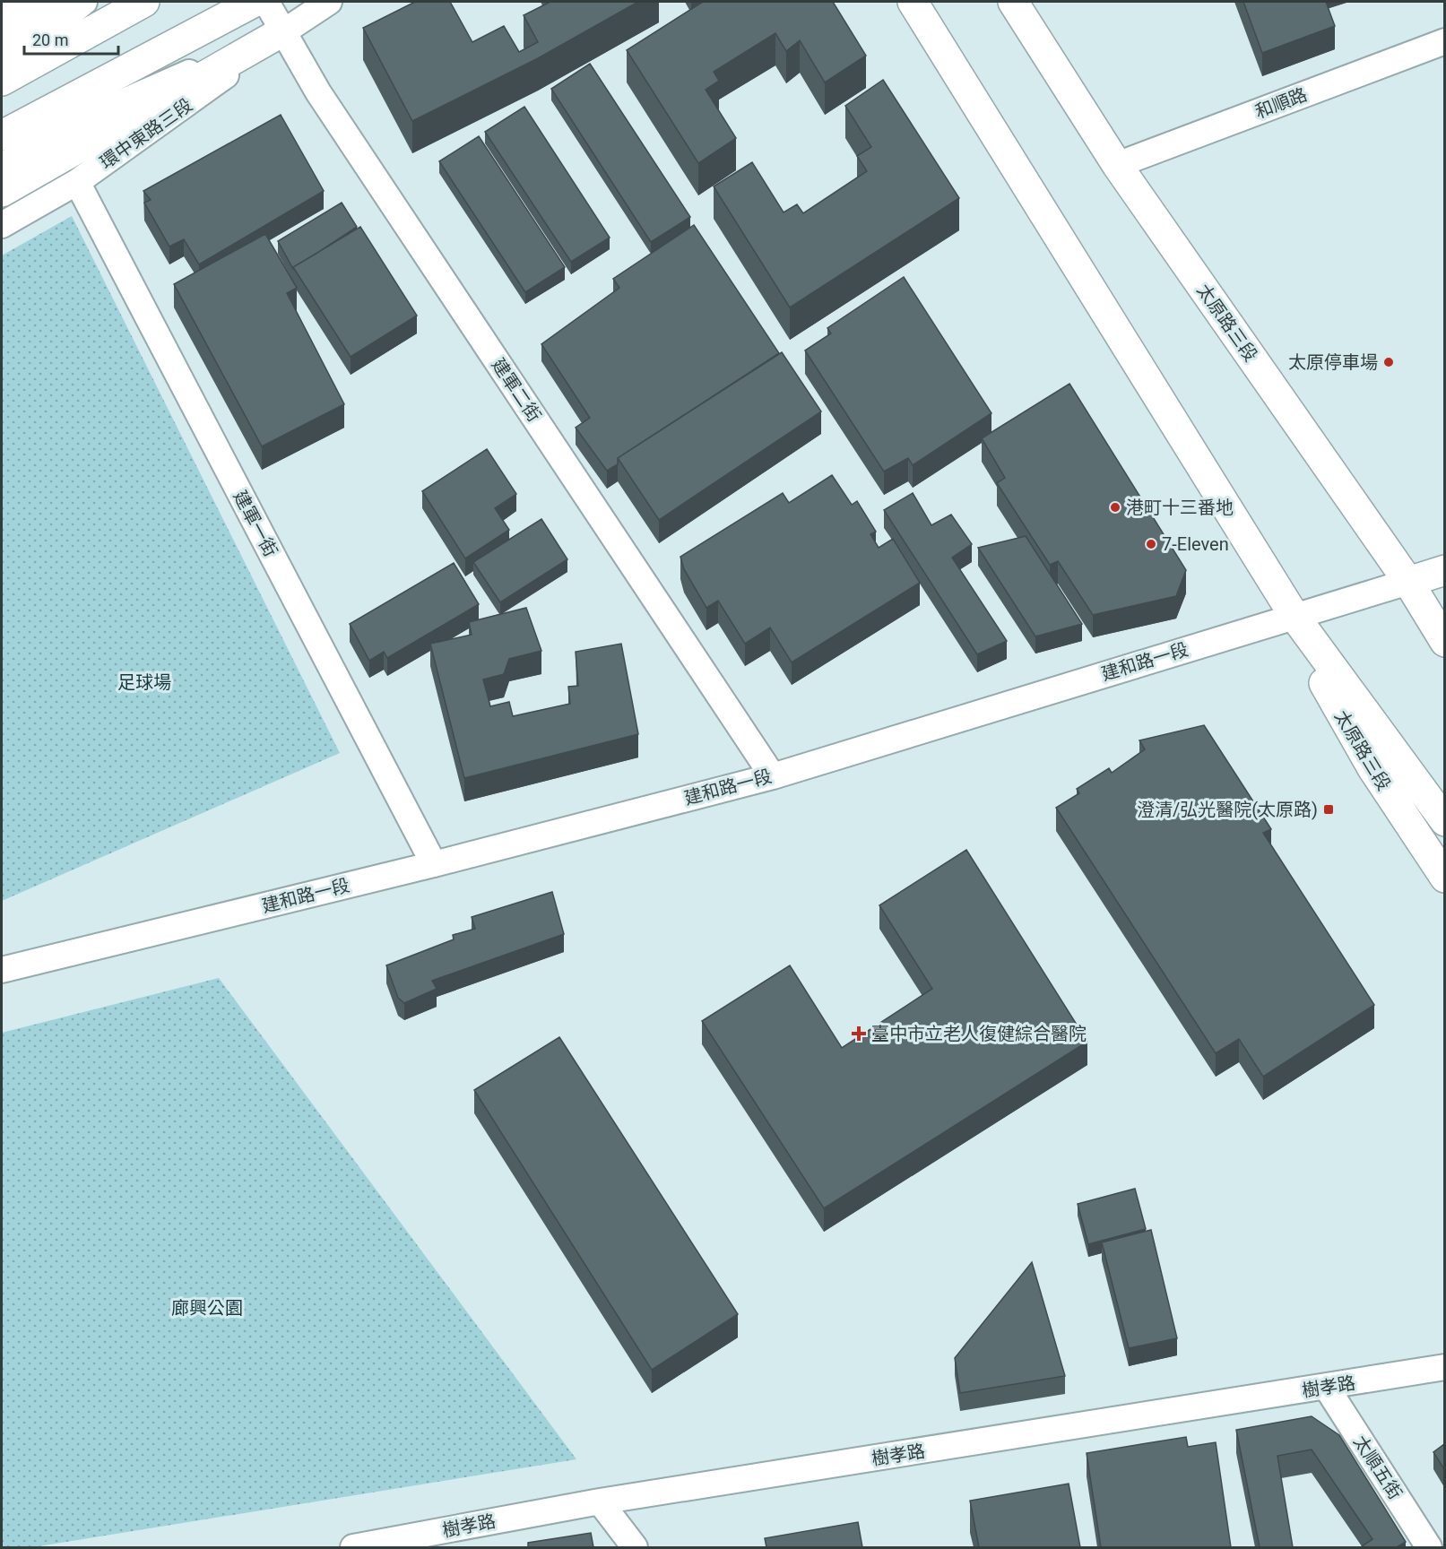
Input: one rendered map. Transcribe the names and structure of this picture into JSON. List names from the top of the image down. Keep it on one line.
{"streets":{"main road":["太原路三段","建和路一段"],"street":["和順路","環中東路三段","建軍二街","建軍一街","樹孝路","太順五街"]},"crossings":[["和順路","太原路三段"],["環中東路三段","建軍二街"],["環中東路三段","建軍一街"],["太原路三段","建和路一段"],["建軍二街","建和路一段"],["建軍一街","建和路一段"],["樹孝路","太順五街"]],"parks":["足球場","廊興公園"],"places":{"other":["太原停車場","港町十三番地","7-Eleven"],"transit":["澄清/弘光醫院(太原路)"],"health":["臺中市立老人復健綜合醫院"]},"scale_bar":"20 m"}
